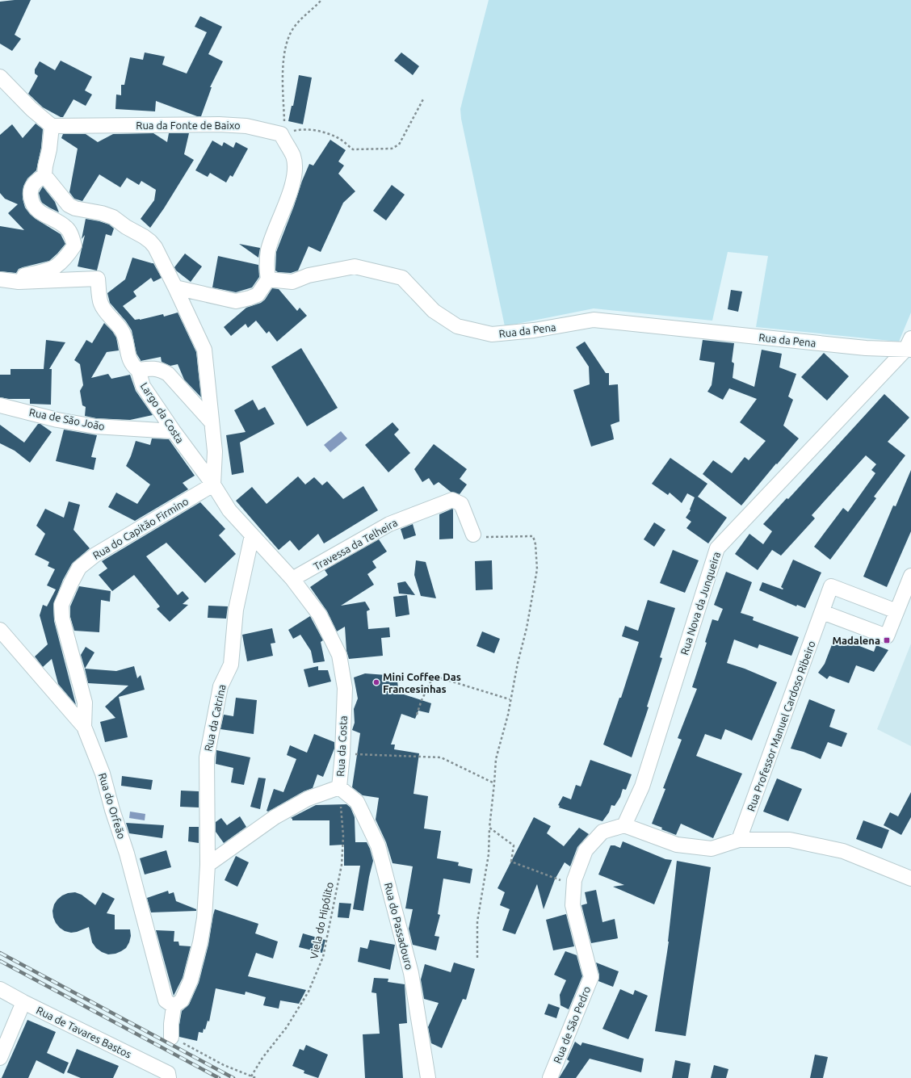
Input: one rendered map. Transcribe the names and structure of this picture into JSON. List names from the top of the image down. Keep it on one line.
{"streets":{"street":["Rua da Fonte de Baixo","Rua da Pena","Largo da Costa","Rua de São João","Rua do Capitão Firmino","Travessa da Telheira","Rua Nova da Junqueira","Rua da Catrina","Rua Professor Manuel Cardoso Ribeiro","Rua da Costa","Rua do Orfeão","Rua do Passadouro","Rua de São Pedro","Rua de Tavares Bastos"],"path":["Viela do Hipólito"]},"crossings":[["Rua da Pena","Rua Nova da Junqueira"],["Largo da Costa","Rua de São João"],["Largo da Costa","Rua do Capitão Firmino"],["Largo da Costa","Rua da Costa"],["Rua do Capitão Firmino","Rua da Costa"],["Rua do Capitão Firmino","Rua do Orfeão"],["Travessa da Telheira","Rua da Costa"],["Rua Nova da Junqueira","Rua de São Pedro"],["Rua da Catrina","Rua da Costa"],["Rua da Costa","Viela do Hipólito"],["Rua da Costa","Rua do Passadouro"],["Viela do Hipólito","Rua do Passadouro"]],"places":{"transit":["Madalena"],"other":["Mini Coffee Das Francesinhas"]}}
